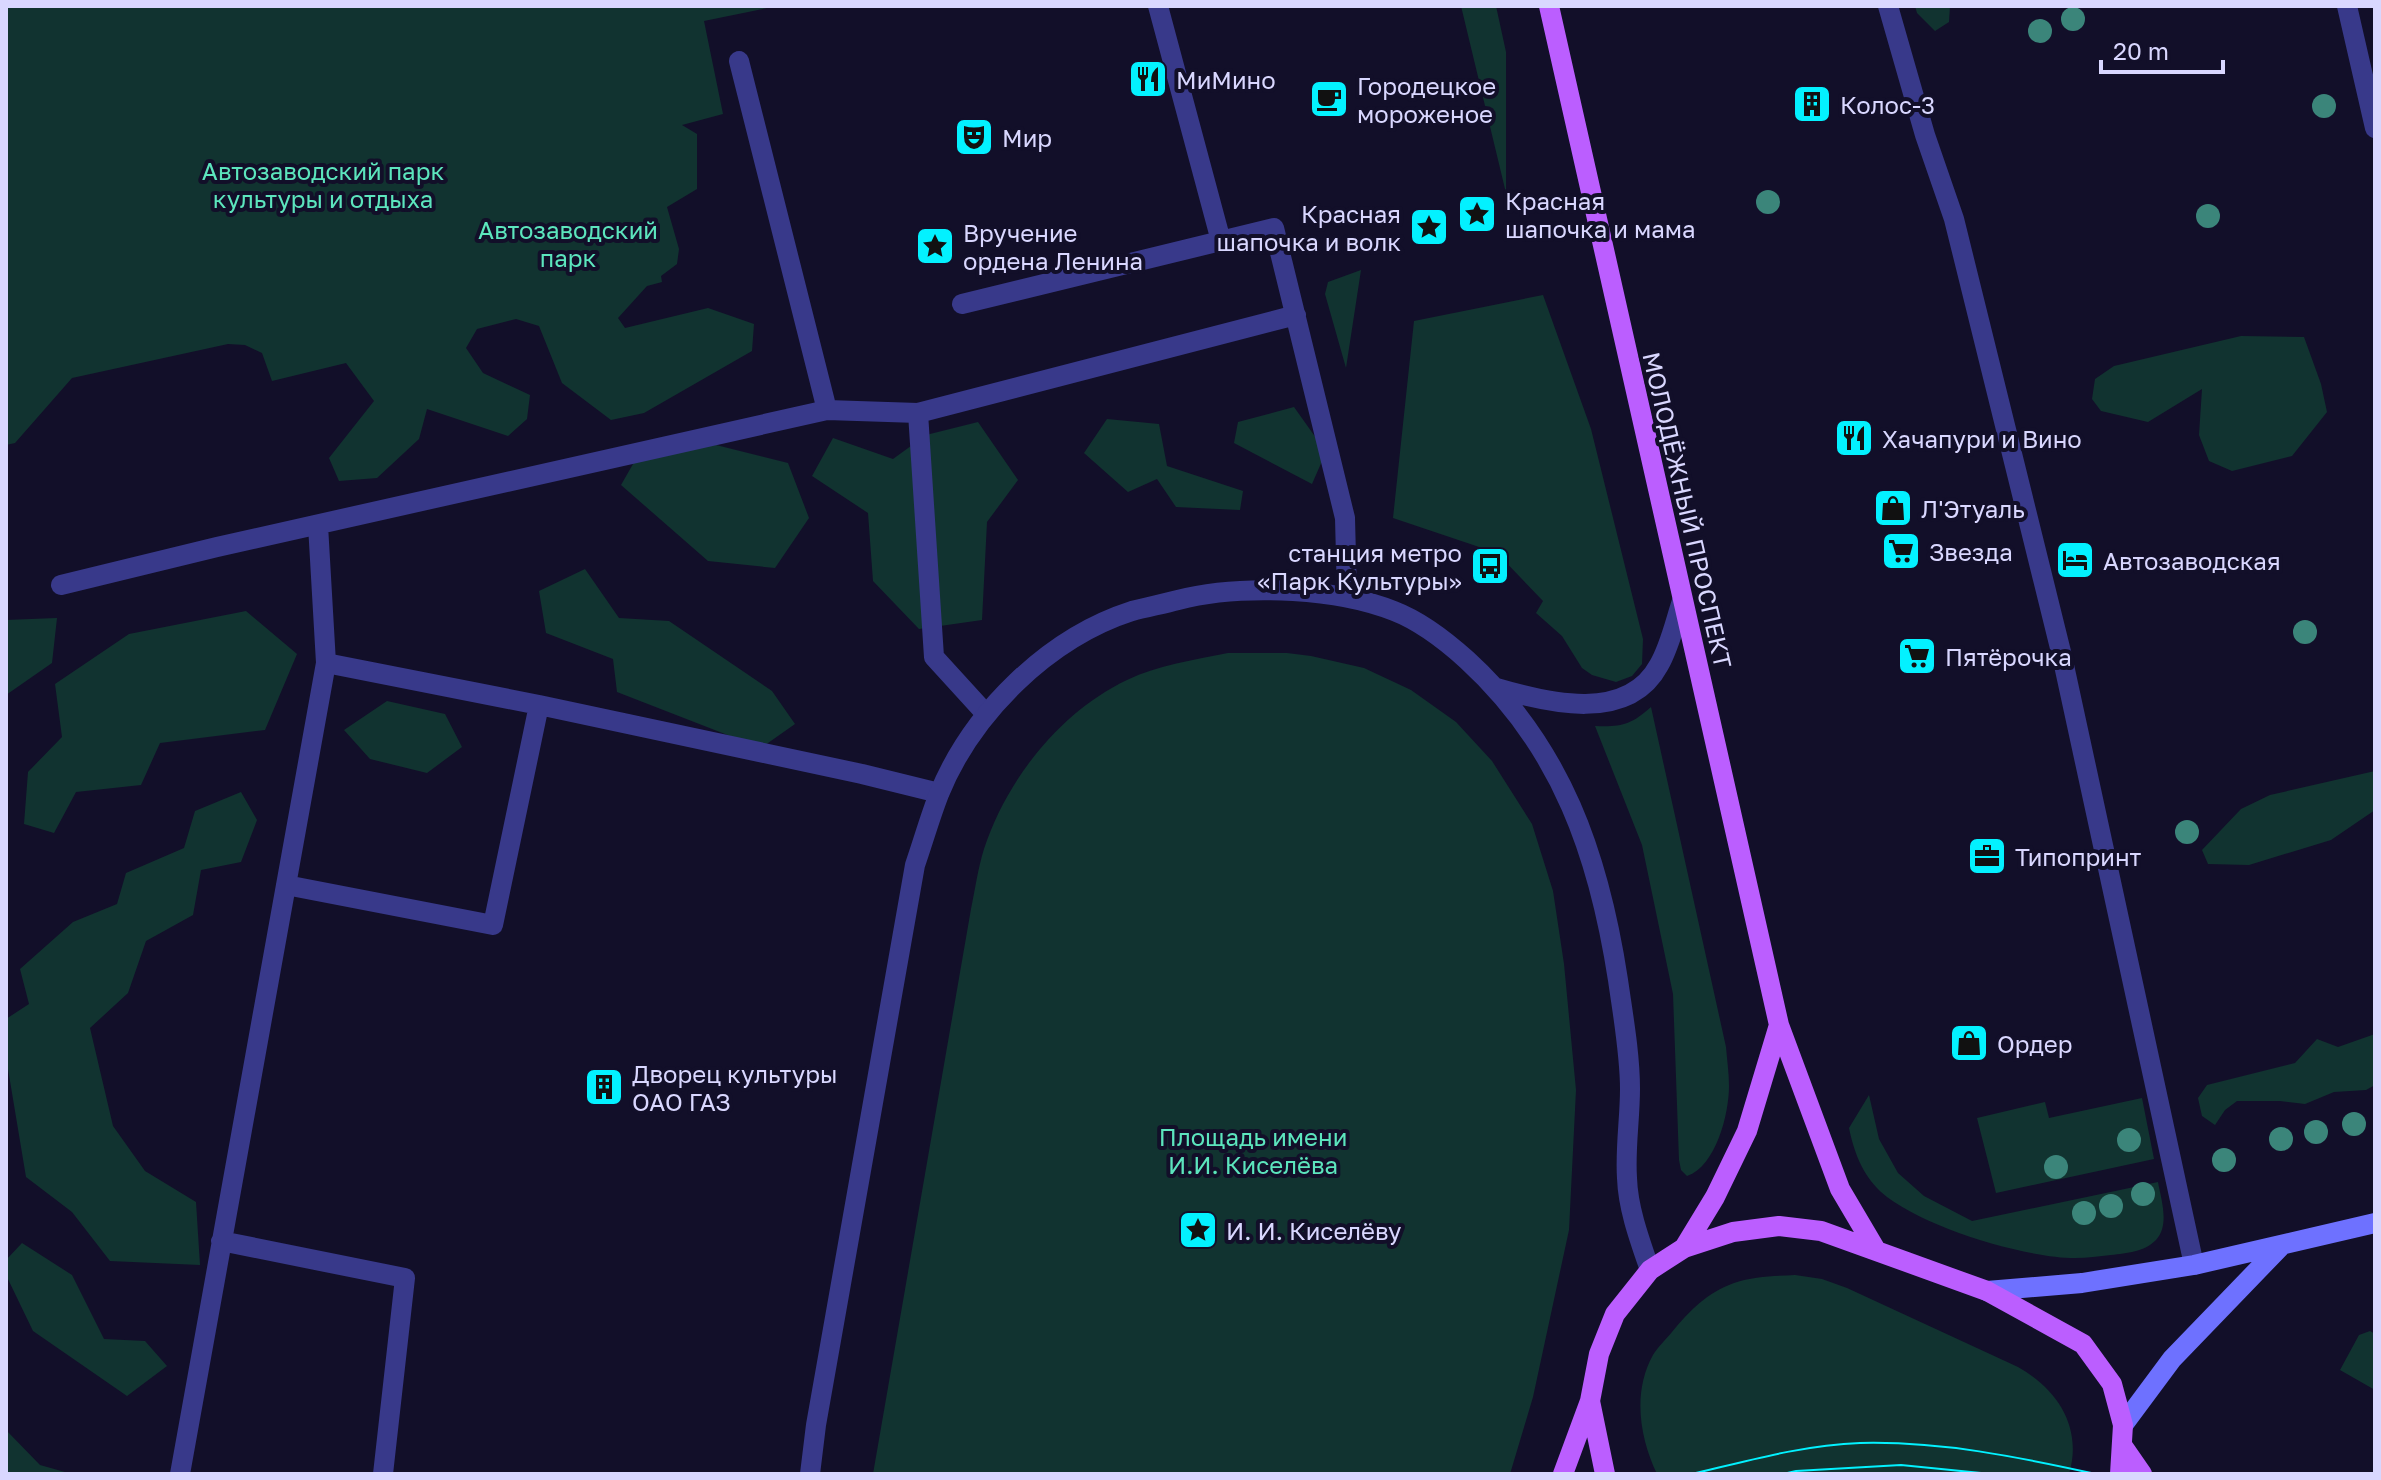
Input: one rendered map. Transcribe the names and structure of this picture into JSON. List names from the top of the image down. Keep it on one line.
{"streets":{"main road":["МОЛОДЁЖНЫЙ ПРОСПЕКТ"]},"parks":["Автозаводский парк культуры и отдыха","Автозаводский парк","Площадь имени И.И. Киселёва"],"places":{"restaurant":["МиМино","Хачапури и Вино"],"cafe":["Городецкое мороженое"],"building":["Колос-3","Дворец культуры ОАО ГАЗ"],"theatre":["Мир"],"place":["Красная шапочка и мама","Красная шапочка и волк","Вручение ордена Ленина","И. И. Киселёву"],"shop":["Л'Этуаль","Ордер"],"supermarket":["Звезда","Пятёрочка"],"hotel":["Автозаводская"],"bus stop":["станция метро «Парк Культуры»"],"office":["Типопринт"]},"scale_bar":"20 m"}
